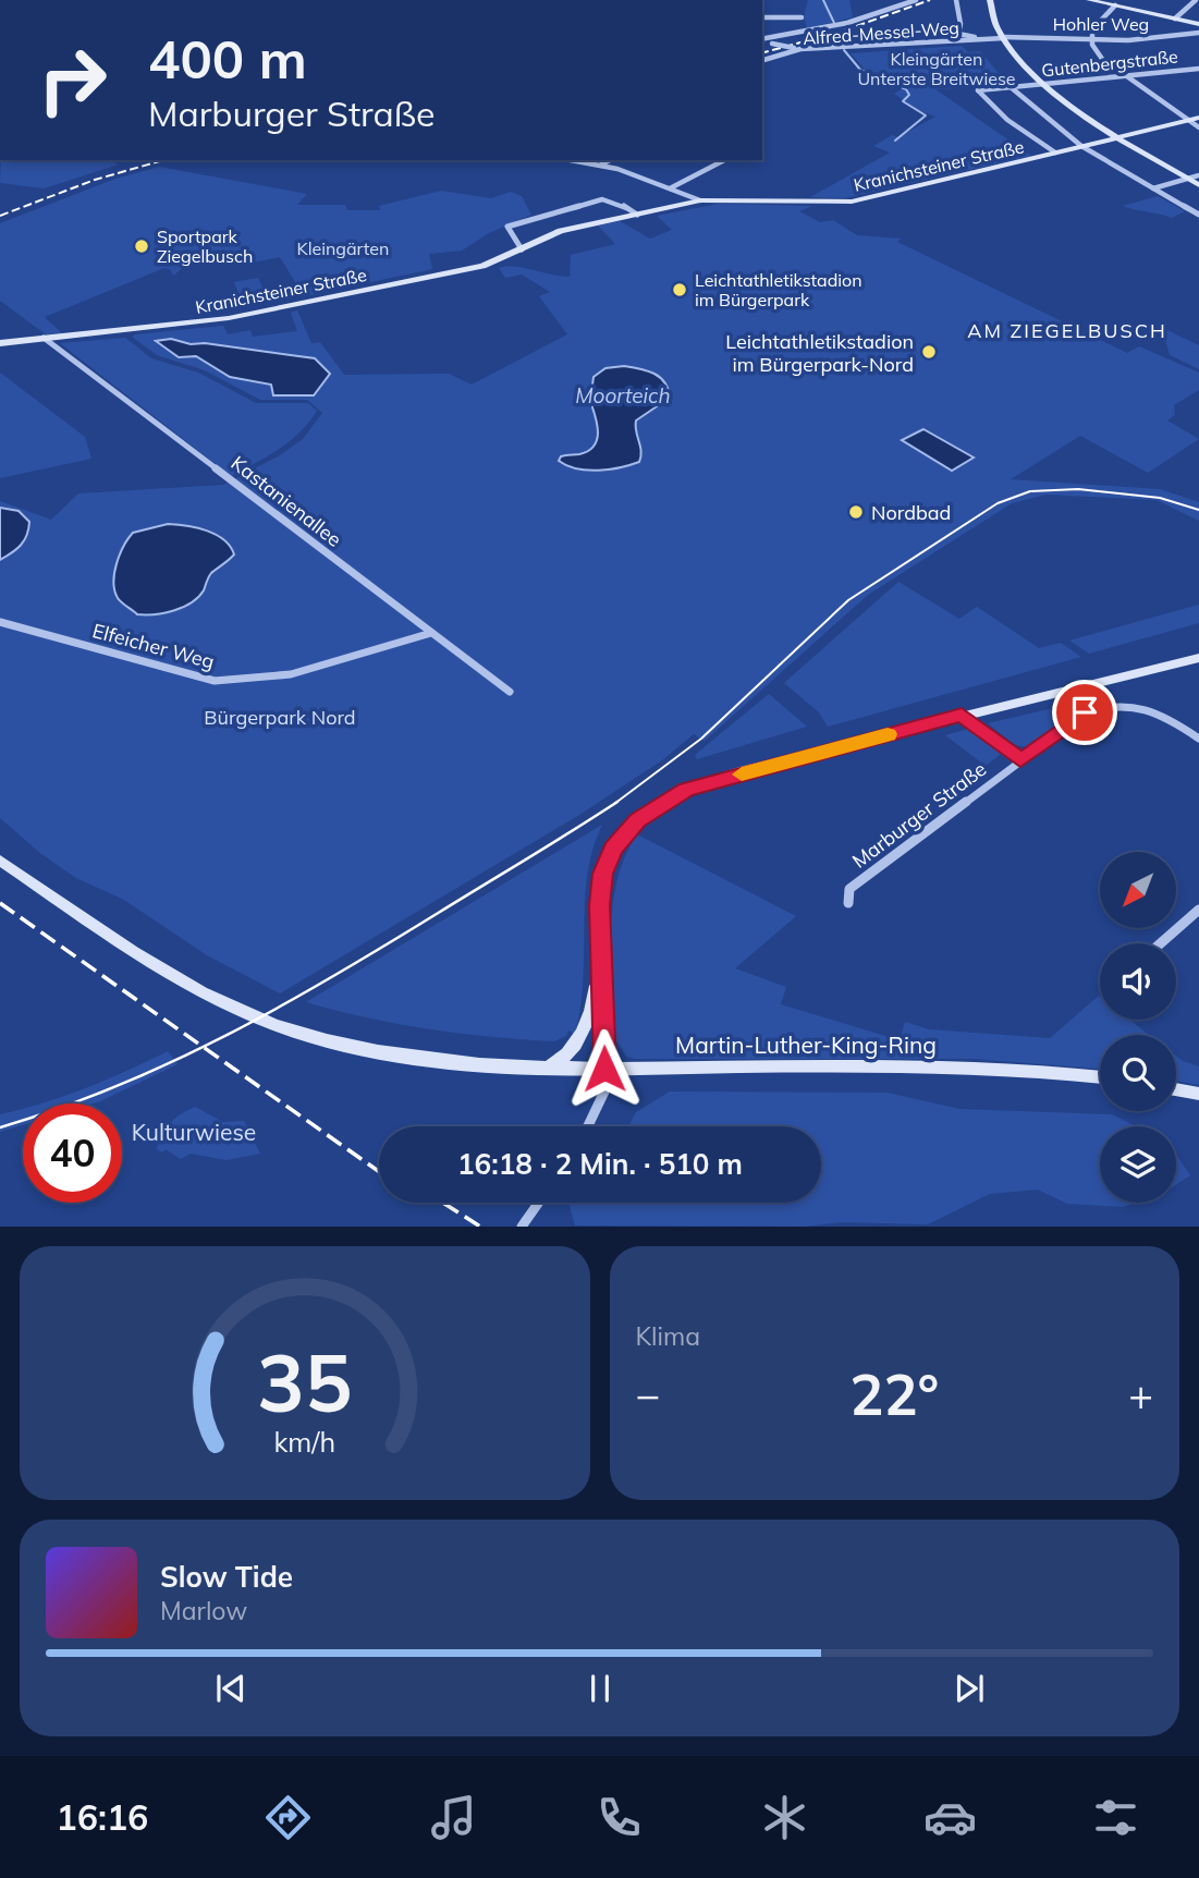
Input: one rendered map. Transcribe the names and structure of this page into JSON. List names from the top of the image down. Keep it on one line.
{"streets":{"main road":["Kranichsteiner Straße","Martin-Luther-King-Ring"],"street":["Hohler Weg","Alfred-Messel-Weg","Gutenbergstraße","Kastanienallee","Elfeicher Weg","Marburger Straße"]},"crossings":[["Hohler Weg","Alfred-Messel-Weg"],["Gutenbergstraße","Kranichsteiner Straße"],["Kranichsteiner Straße","Kastanienallee"],["Kastanienallee","Elfeicher Weg"]],"districts":["AM ZIEGELBUSCH"],"water":["Moorteich"],"parks":["Kleingärten Unterste Breitwiese","Kleingärten","Bürgerpark Nord","Kulturwiese"],"places":["Sportpark Ziegelbusch","Leichtathletikstadion im Bürgerpark","Leichtathletikstadion im Bürgerpark-Nord","Nordbad"],"north":"bottom left","page":{"turn":["400 m","Marburger Straße"],"limit":"40","trip":"16:18 · 2 Min. · 510 m","tile":"Klima","heat":["−","22°","+"],"song":["Slow Tide","Marlow"],"tabs":"16:16","gauge":["35","km/h"]}}
